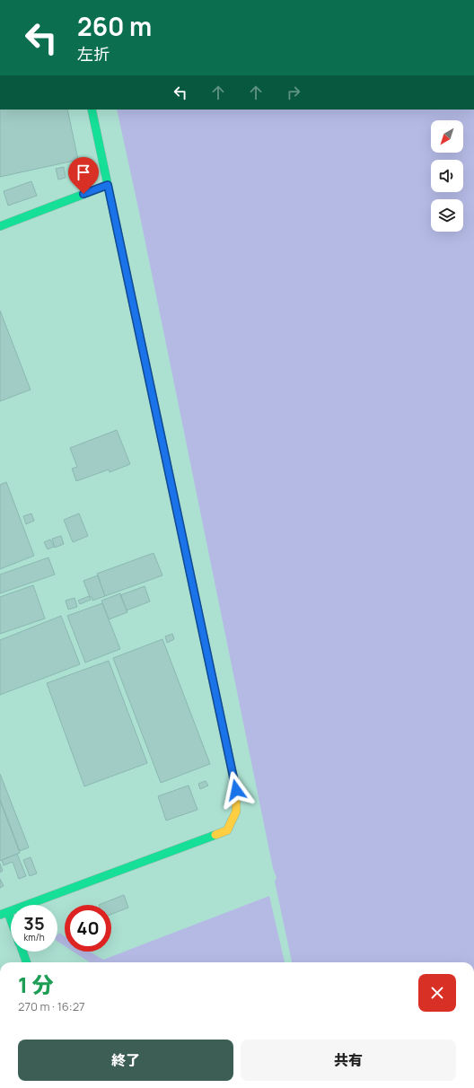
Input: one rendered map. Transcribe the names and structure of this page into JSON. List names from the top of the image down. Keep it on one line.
{"north":"bottom left","page":{"turn":["260 m","左折"],"speed":"35 km/h","limit":"40","heading":["1 分","270 m · 16:27"],"buttons":["終了","共有"]}}
